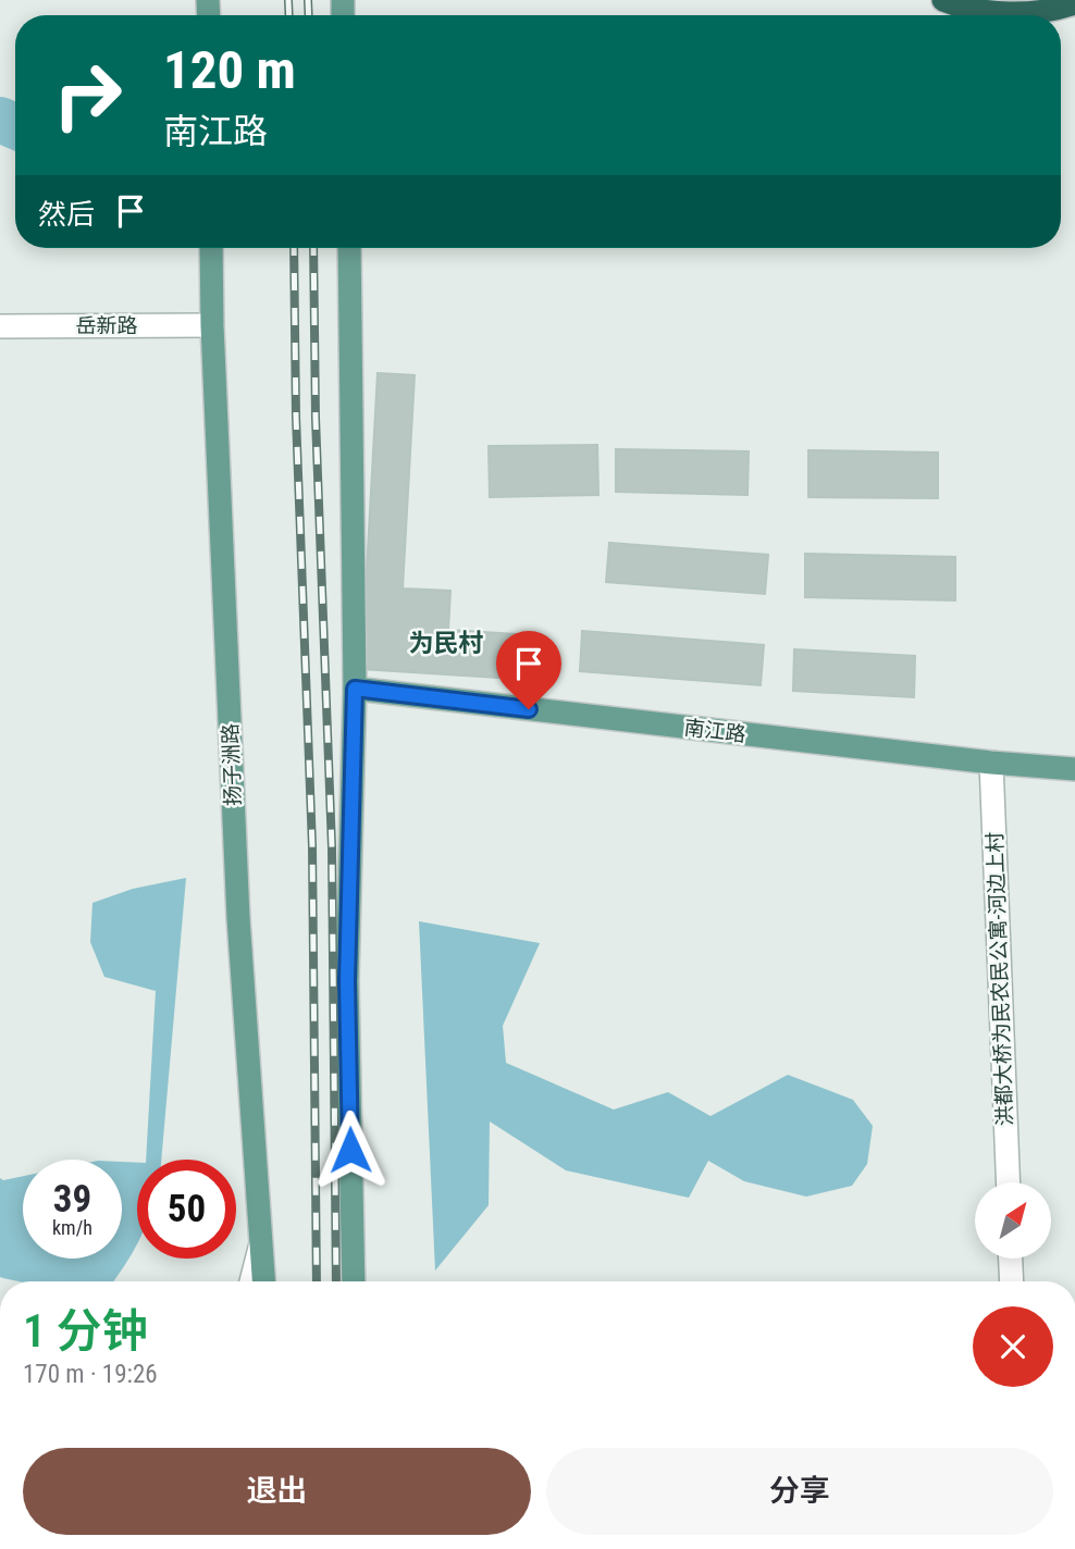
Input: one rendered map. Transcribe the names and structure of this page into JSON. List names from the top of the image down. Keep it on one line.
{"streets":{"main road":["南江路","扬子洲路"],"street":["岳新路","洪都大桥为民农民公寓-河边上村"]},"crossings":[["岳新路","扬子洲路"],["南江路","洪都大桥为民农民公寓-河边上村"]],"districts":["为民村"],"north":"top right","page":{"turn":["120 m","南江路"],"then":"然后","speed":"39 km/h","limit":"50","heading":["1 分钟","170 m · 19:26"],"buttons":["退出","分享"]}}
